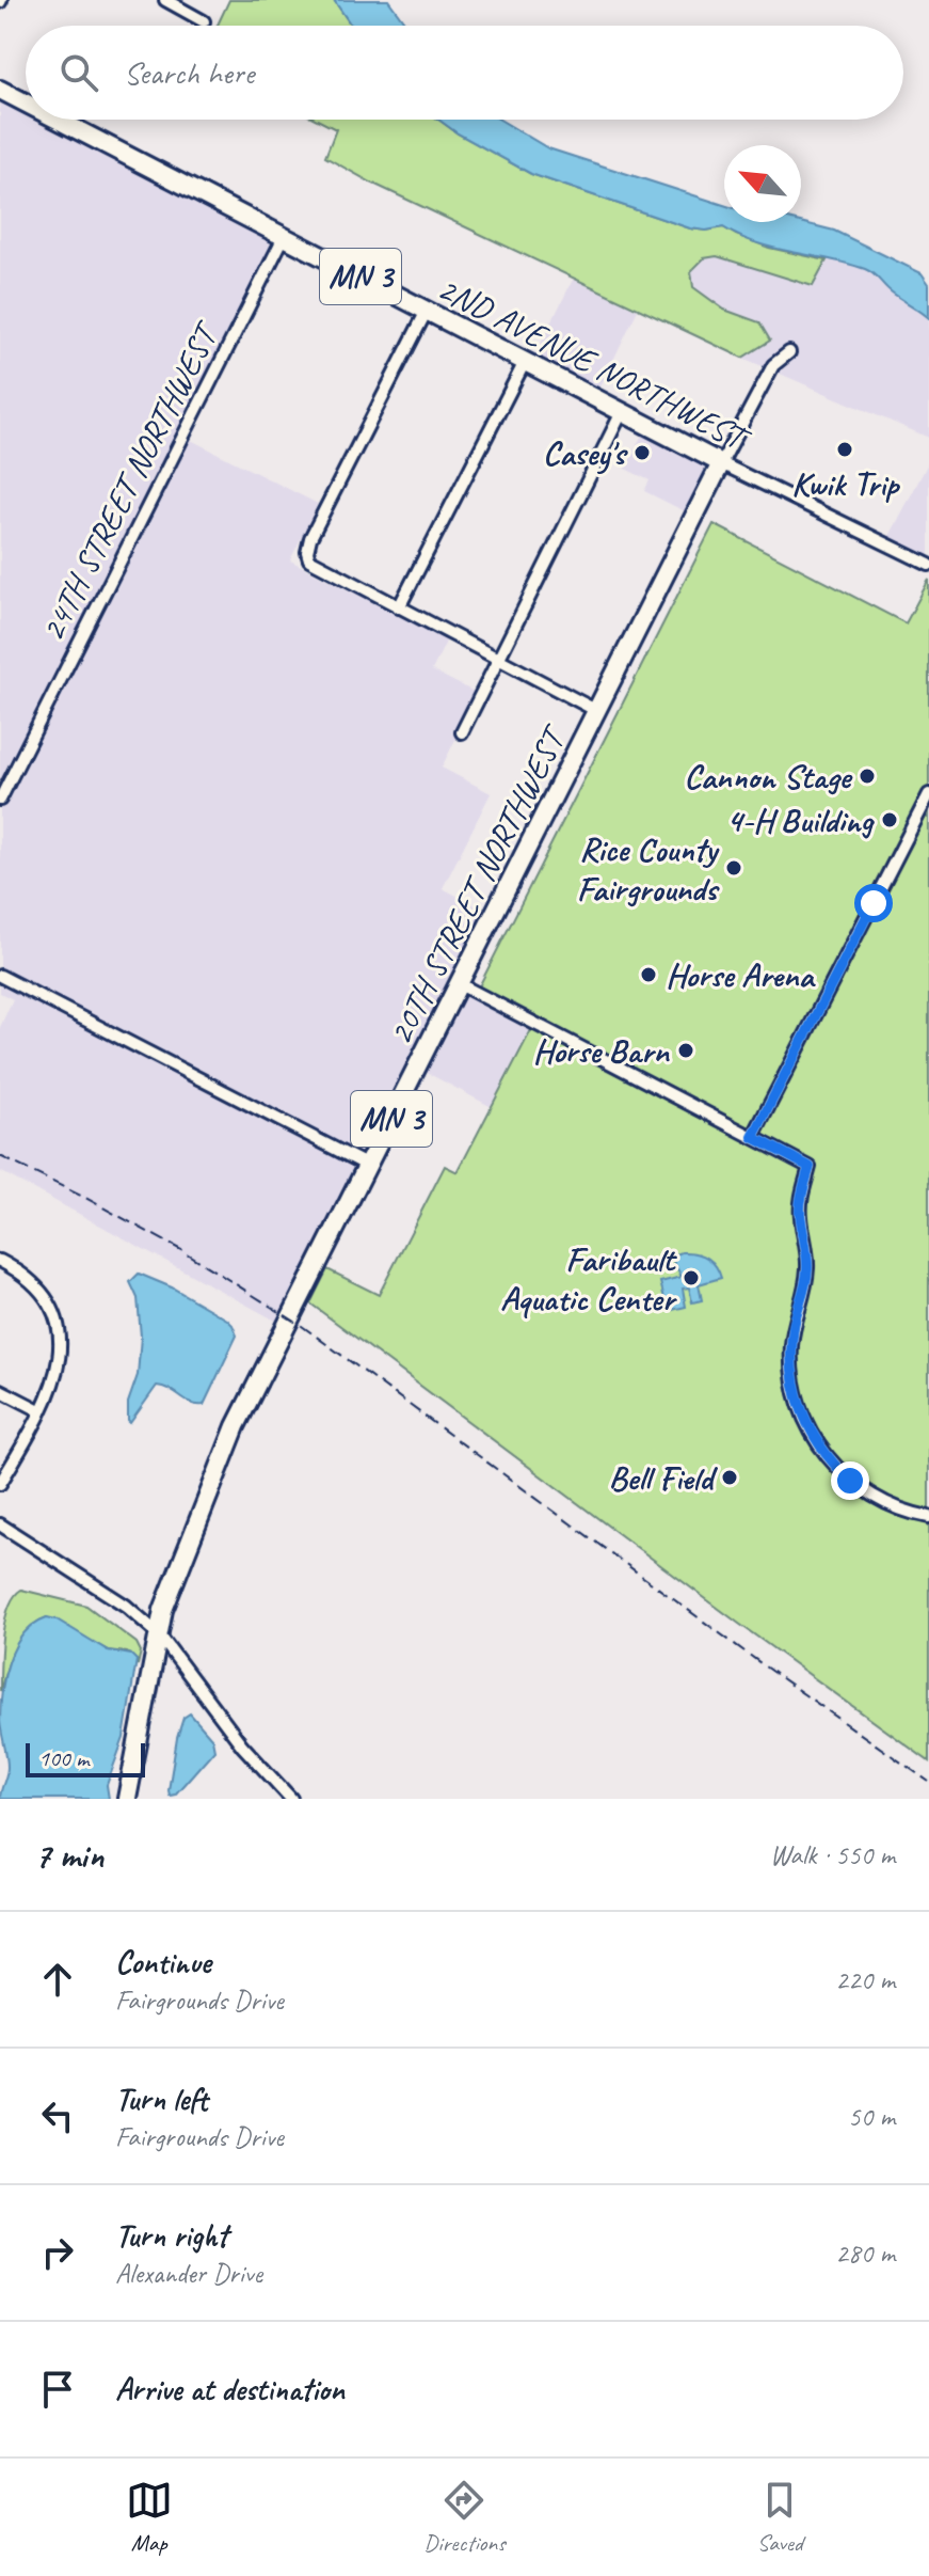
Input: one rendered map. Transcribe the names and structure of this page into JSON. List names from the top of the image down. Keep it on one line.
{"streets":{"highway":["MN 3","2ND AVENUE NORTHWEST","20TH STREET NORTHWEST"],"street":["24TH STREET NORTHWEST"]},"crossings":[["2ND AVENUE NORTHWEST","24TH STREET NORTHWEST"],["2ND AVENUE NORTHWEST","20TH STREET NORTHWEST"]],"places":["Kwik Trip","Casey's","Cannon Stage","4-H Building","Rice County Fairgrounds","Horse Arena","Horse Barn","Faribault Aquatic Center","Bell Field"],"scale_bar":"100 m","north":"top left","page":{"search":"Search here","scale":"100 m","heading":["7 min","Walk · 550 m"],"list":[["Continue","Fairgrounds Drive","220 m"],["Turn left","Fairgrounds Drive","50 m"],["Turn right","Alexander Drive","280 m"],"Arrive at destination"],"nav":["Map","Directions","Saved"]}}
